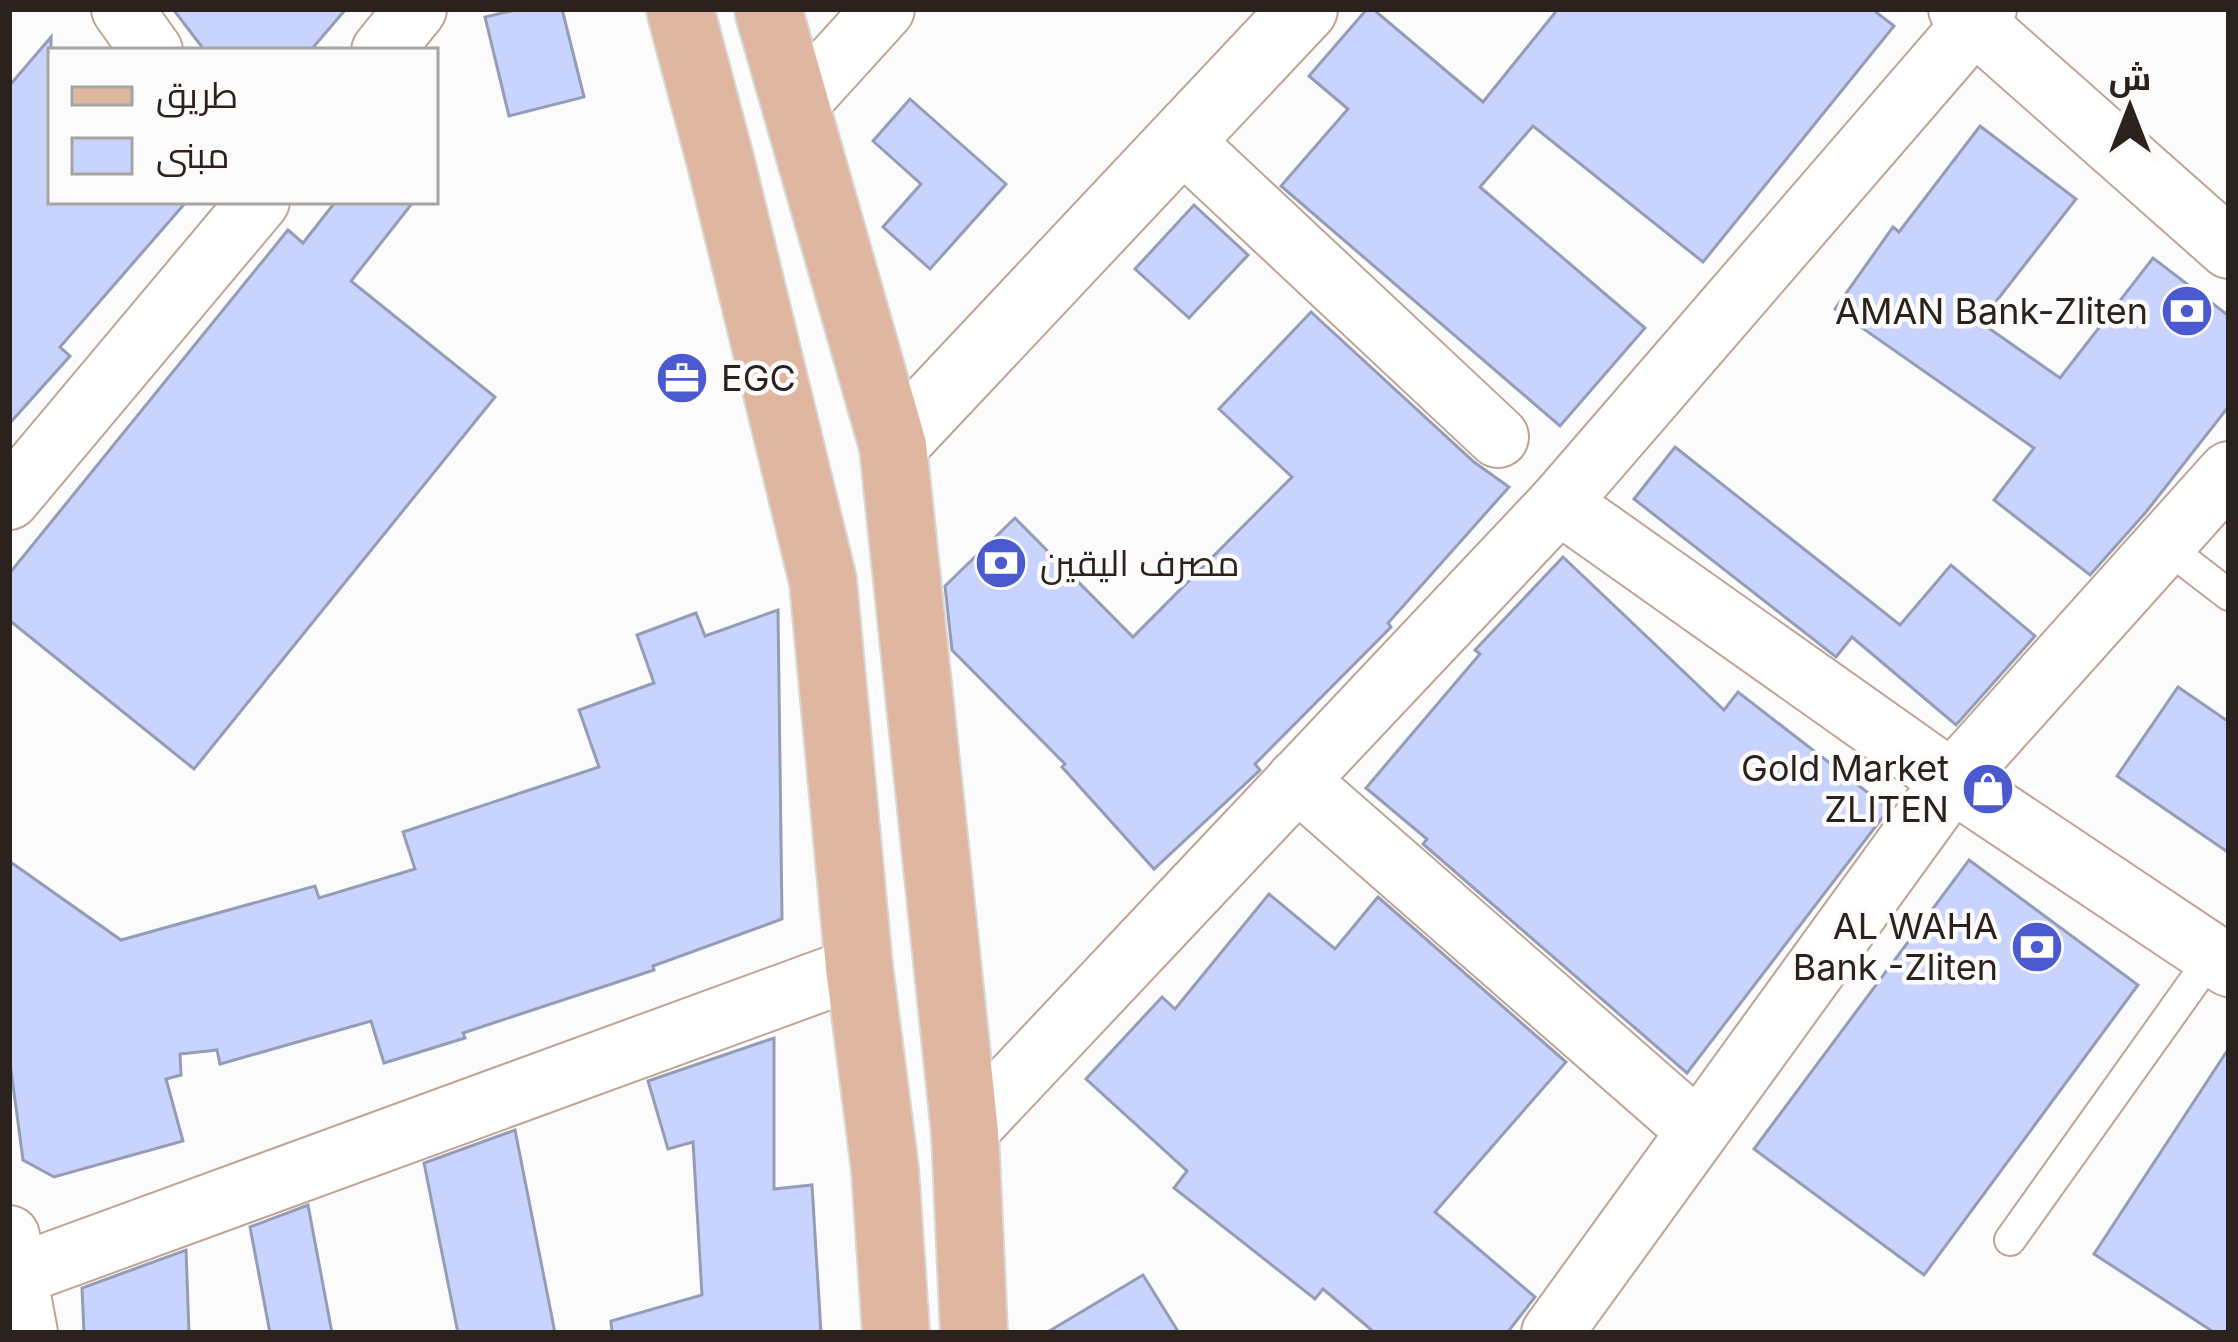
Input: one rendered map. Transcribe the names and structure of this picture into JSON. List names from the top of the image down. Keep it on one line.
{"places":{"bank":["AMAN Bank-Zliten","مصرف اليقين","AL WAHA Bank -Zliten"],"office":["EGC"],"shop":["Gold Market ZLITEN"]},"legend":["طريق","مبنى"],"north":"top"}
